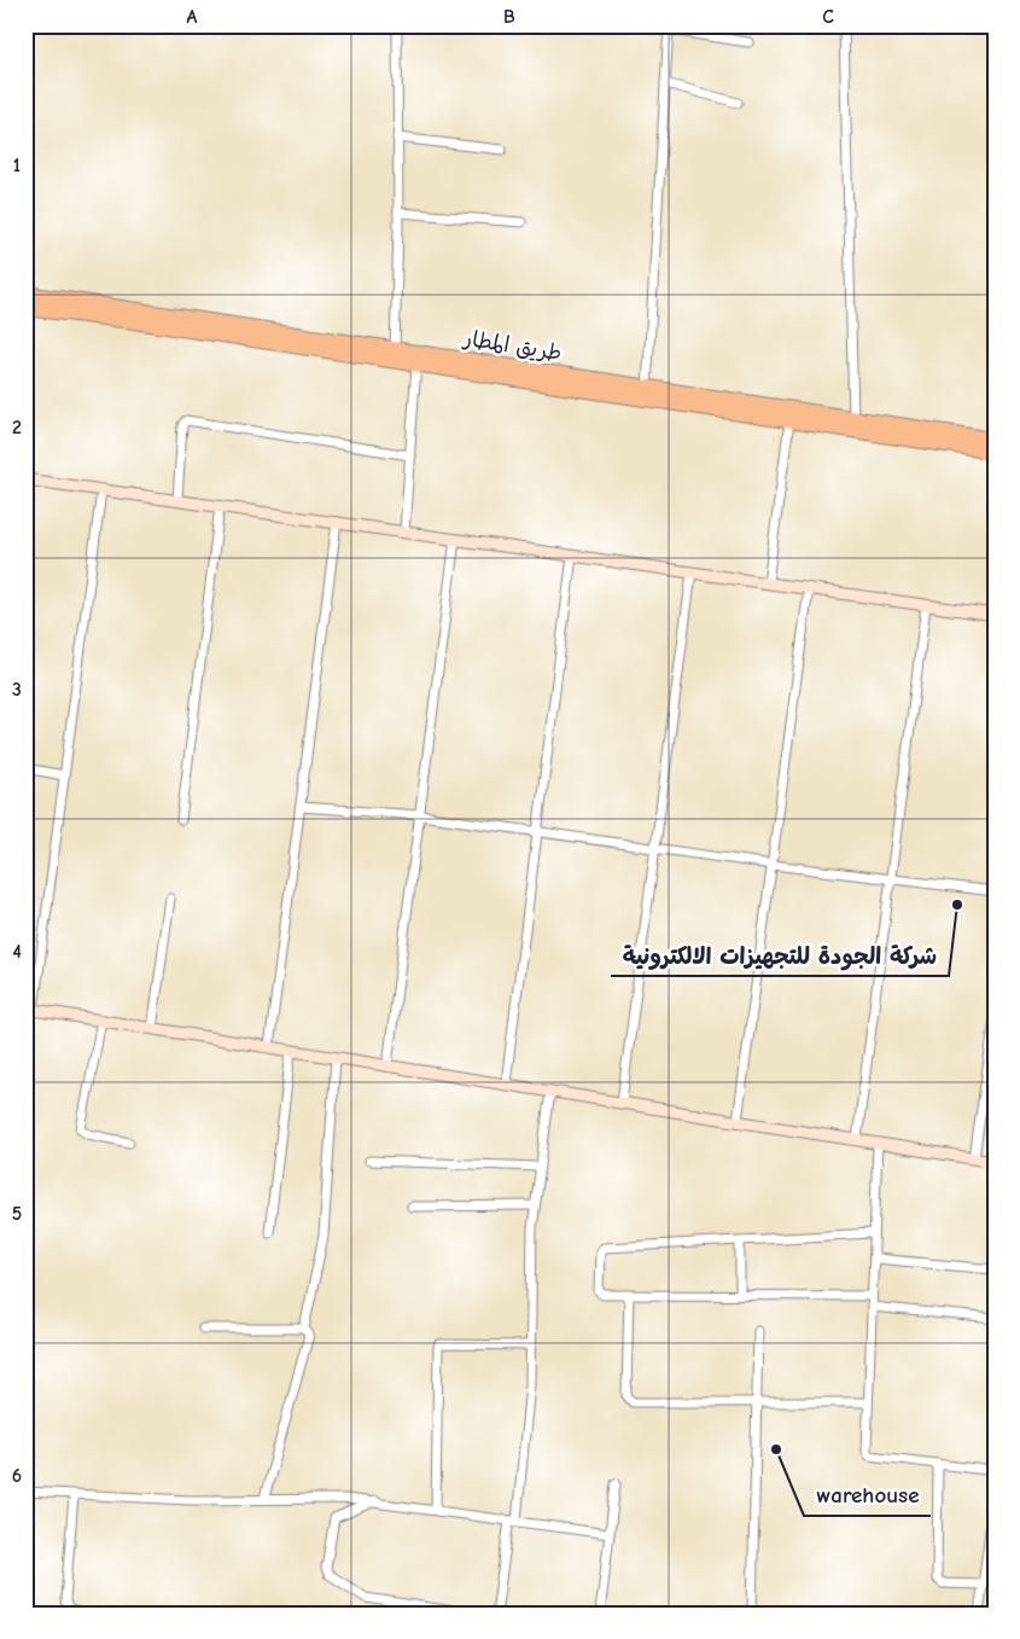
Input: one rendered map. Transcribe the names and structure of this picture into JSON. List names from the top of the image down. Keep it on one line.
{"streets":{"highway":["طريق المطار"]},"places":["شركة الجودة للتجهيزات الالكترونية","warehouse"],"grid":{"columns":["A","B","C"],"rows":["1","2","3","4","5","6"]}}
